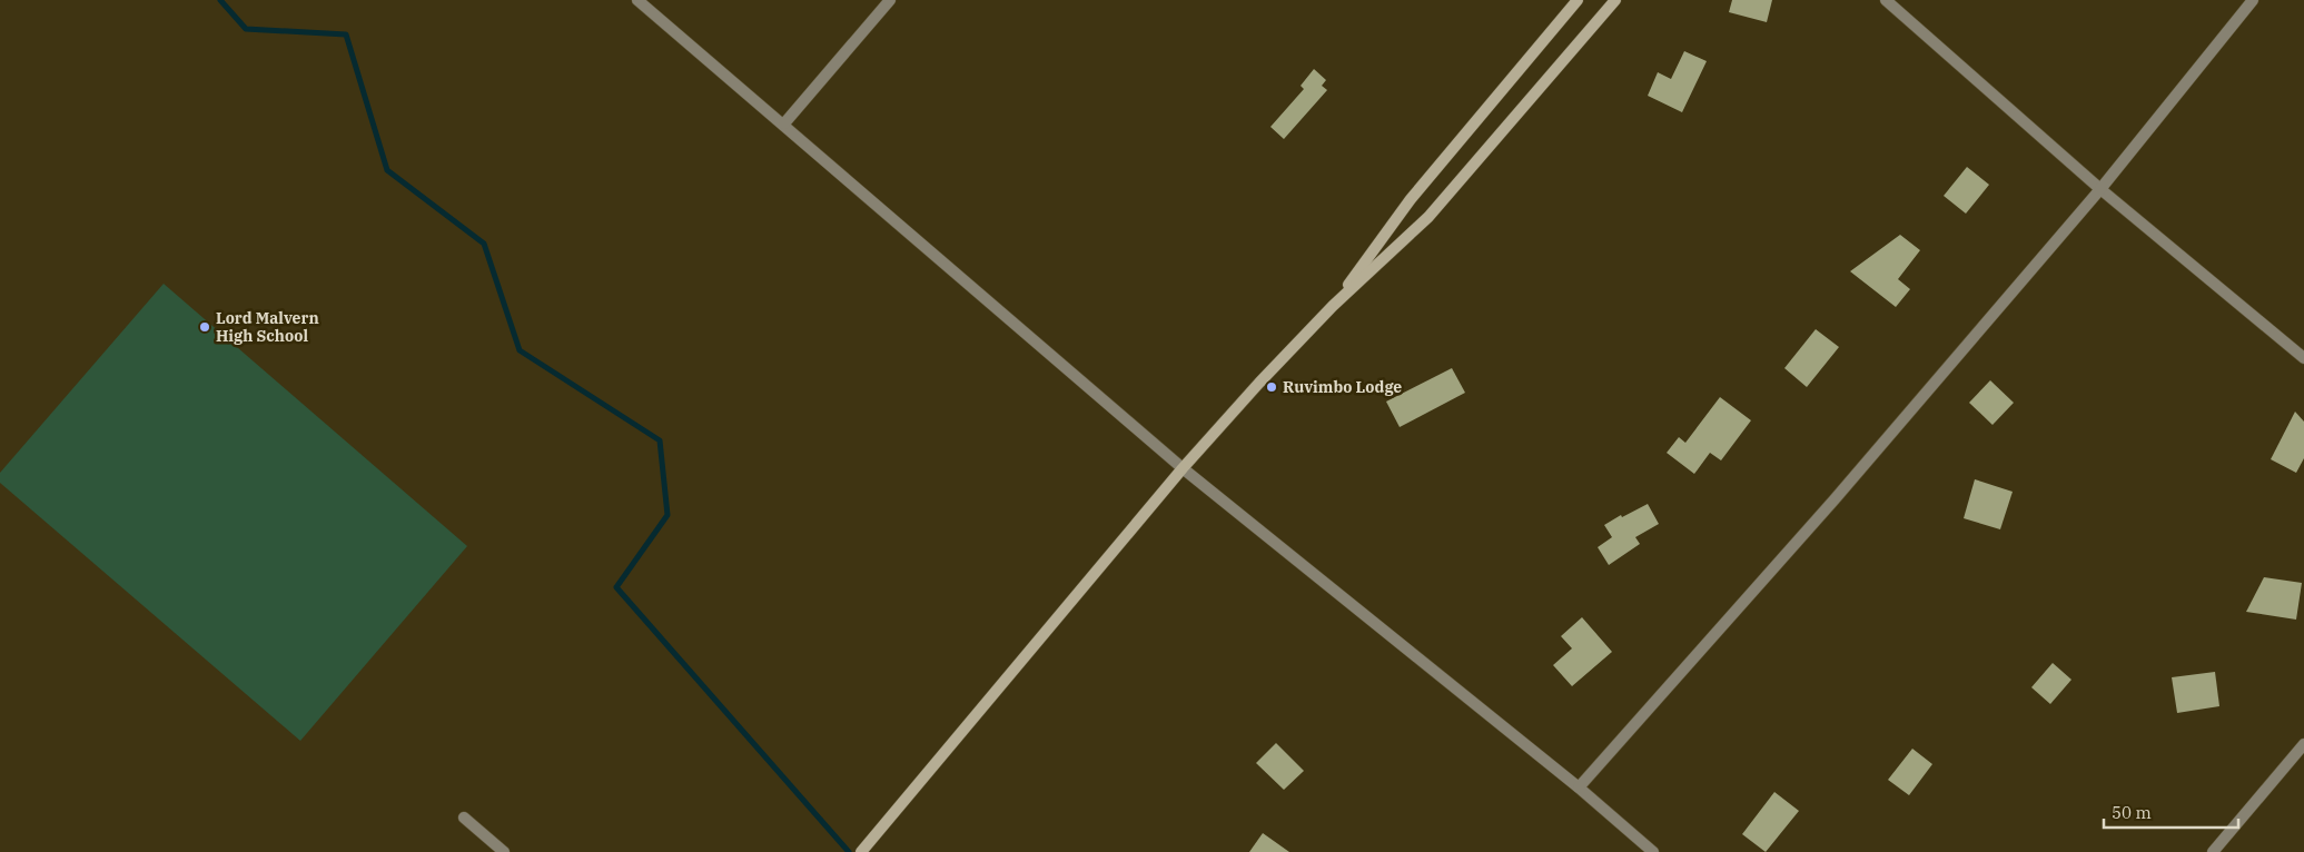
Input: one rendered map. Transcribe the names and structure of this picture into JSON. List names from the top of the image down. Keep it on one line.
{"places":["Lord Malvern High School","Ruvimbo Lodge"],"scale_bar":"50 m"}
